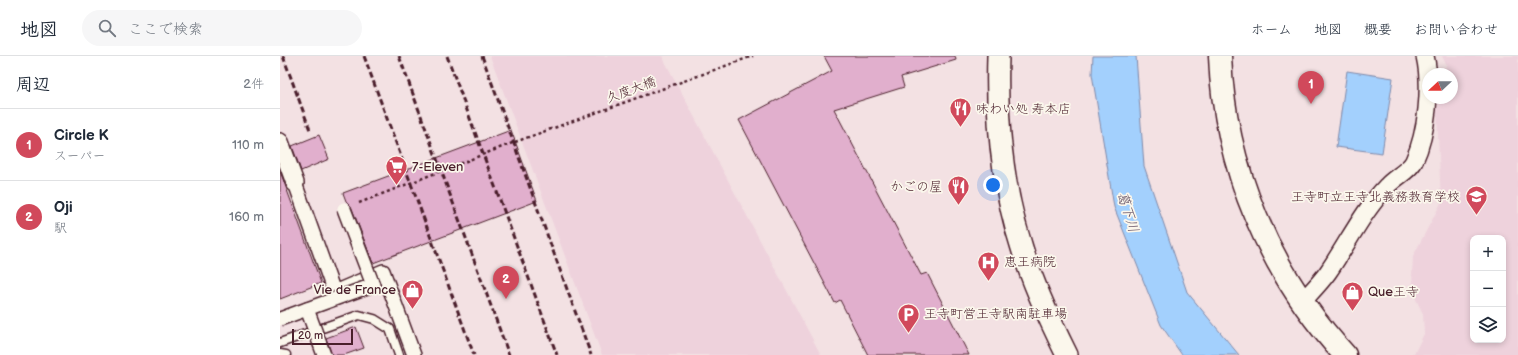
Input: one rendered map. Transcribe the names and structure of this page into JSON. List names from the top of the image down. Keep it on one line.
{"streets":{"path":["久度大橋"]},"water":["葛下川"],"places":{"restaurant":["味わい処 寿本店","かごの屋"],"supermarket":["7-Eleven"],"school or university":["王寺町立王寺北義務教育学校"],"hospital":["恵王病院"],"shop":["Vie de France","Que王寺"],"parking":["王寺町営王寺駅南駐車場"]},"scale_bar":"20 m","north":"left","page":{"header":"地図","search":"ここで検索","nav":["ホーム","地図","概要","お問い合わせ"],"heading":["周辺","2件"],"pins":["1","2"],"list":[{"mark":"1","name":"Circle K","note":"スーパー","value":"110 m"},{"mark":"2","name":"Oji","note":"駅","value":"160 m"}],"map_buttons":["+","−"],"scale":"20 m"}}
